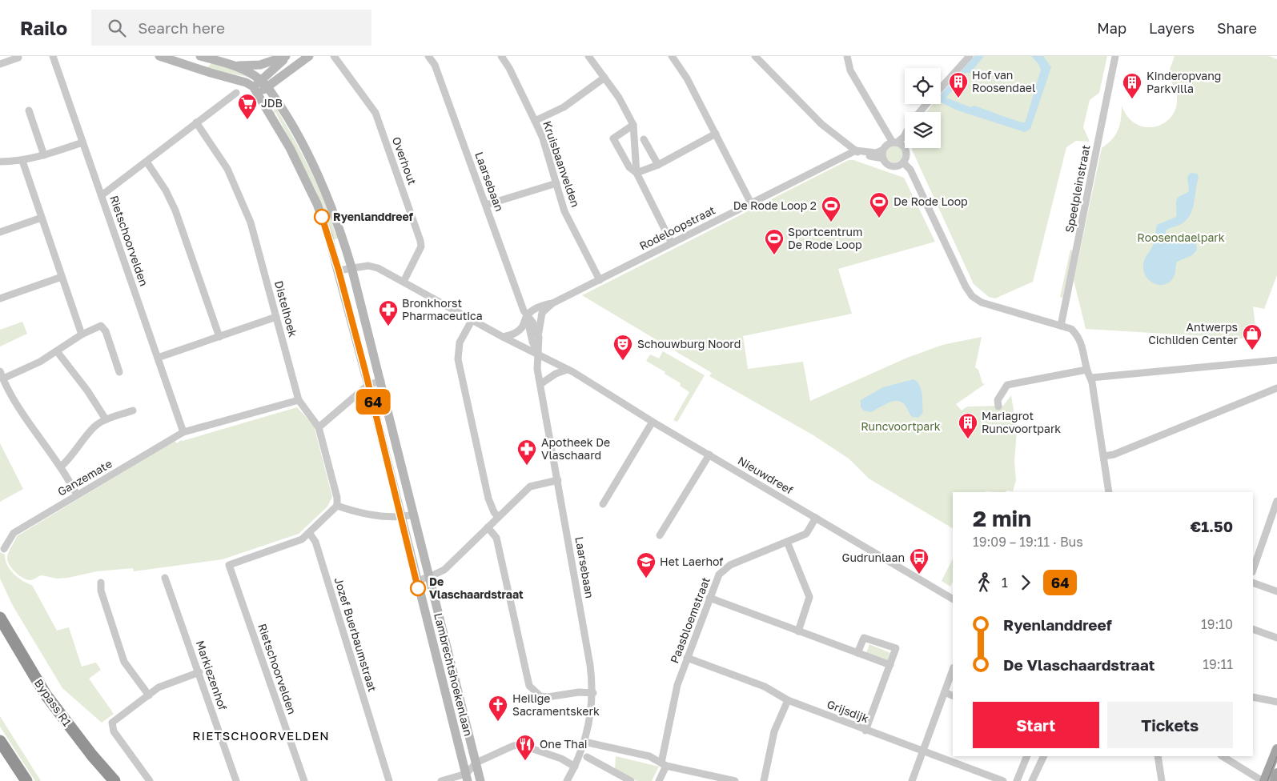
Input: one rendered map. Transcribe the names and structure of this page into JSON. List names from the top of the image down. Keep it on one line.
{"streets":{"highway":["Bypass R1"],"street":["Overhout","Kruisbaanvelden","Laarsebaan","Speelpleinstraat","Rodeloopstraat","Rietschoorvelden","Distelhoek","Nieuwdreef","Ganzemate","Paasbloemstraat","Jozef Buerbaumstraat","Lambrechtshoekenlaan","Markiezenhof","Grijsdijk"]},"crossings":[["Kruisbaanvelden","Rodeloopstraat"],["Laarsebaan","Rodeloopstraat"],["Laarsebaan","Nieuwdreef"],["Rietschoorvelden","Ganzemate"],["Rietschoorvelden","Jozef Buerbaumstraat"],["Distelhoek","Ganzemate"],["Nieuwdreef","Paasbloemstraat"],["Paasbloemstraat","Grijsdijk"]],"districts":["RIETSCHOORVELDEN"],"parks":["Roosendaelpark","Runcvoortpark"],"places":{"building":["Hof van Roosendael","Kinderopvang Parkvilla","Mariagrot Runcvoortpark"],"supermarket":["JDB"],"other":["Ryenlanddreef","De Vlaschaardstraat"],"sports":["De Rode Loop","De Rode Loop 2","Sportcentrum De Rode Loop"],"pharmacy":["Bronkhorst Pharmaceutica","Apotheek De Vlaschaard"],"shop":["Antwerps Cichliden Center"],"theatre":["Schouwburg Noord"],"bus stop":["Gudrunlaan"],"school or university":["Het Laerhof"],"church":["Heilige Sacramentskerk"],"restaurant":["One Thai"]},"lines":["bus line 64"],"page":{"header":"Railo","search":"Search here","nav":["Map","Layers","Share"],"on_map":"64","heading":["2 min","19:09 – 19:11 · Bus","€1.50"],"legs":["1","64"],"list":[{"name":"Ryenlanddreef","value":"19:10"},{"name":"De Vlaschaardstraat","value":"19:11"}],"buttons":["Start","Tickets"]}}
